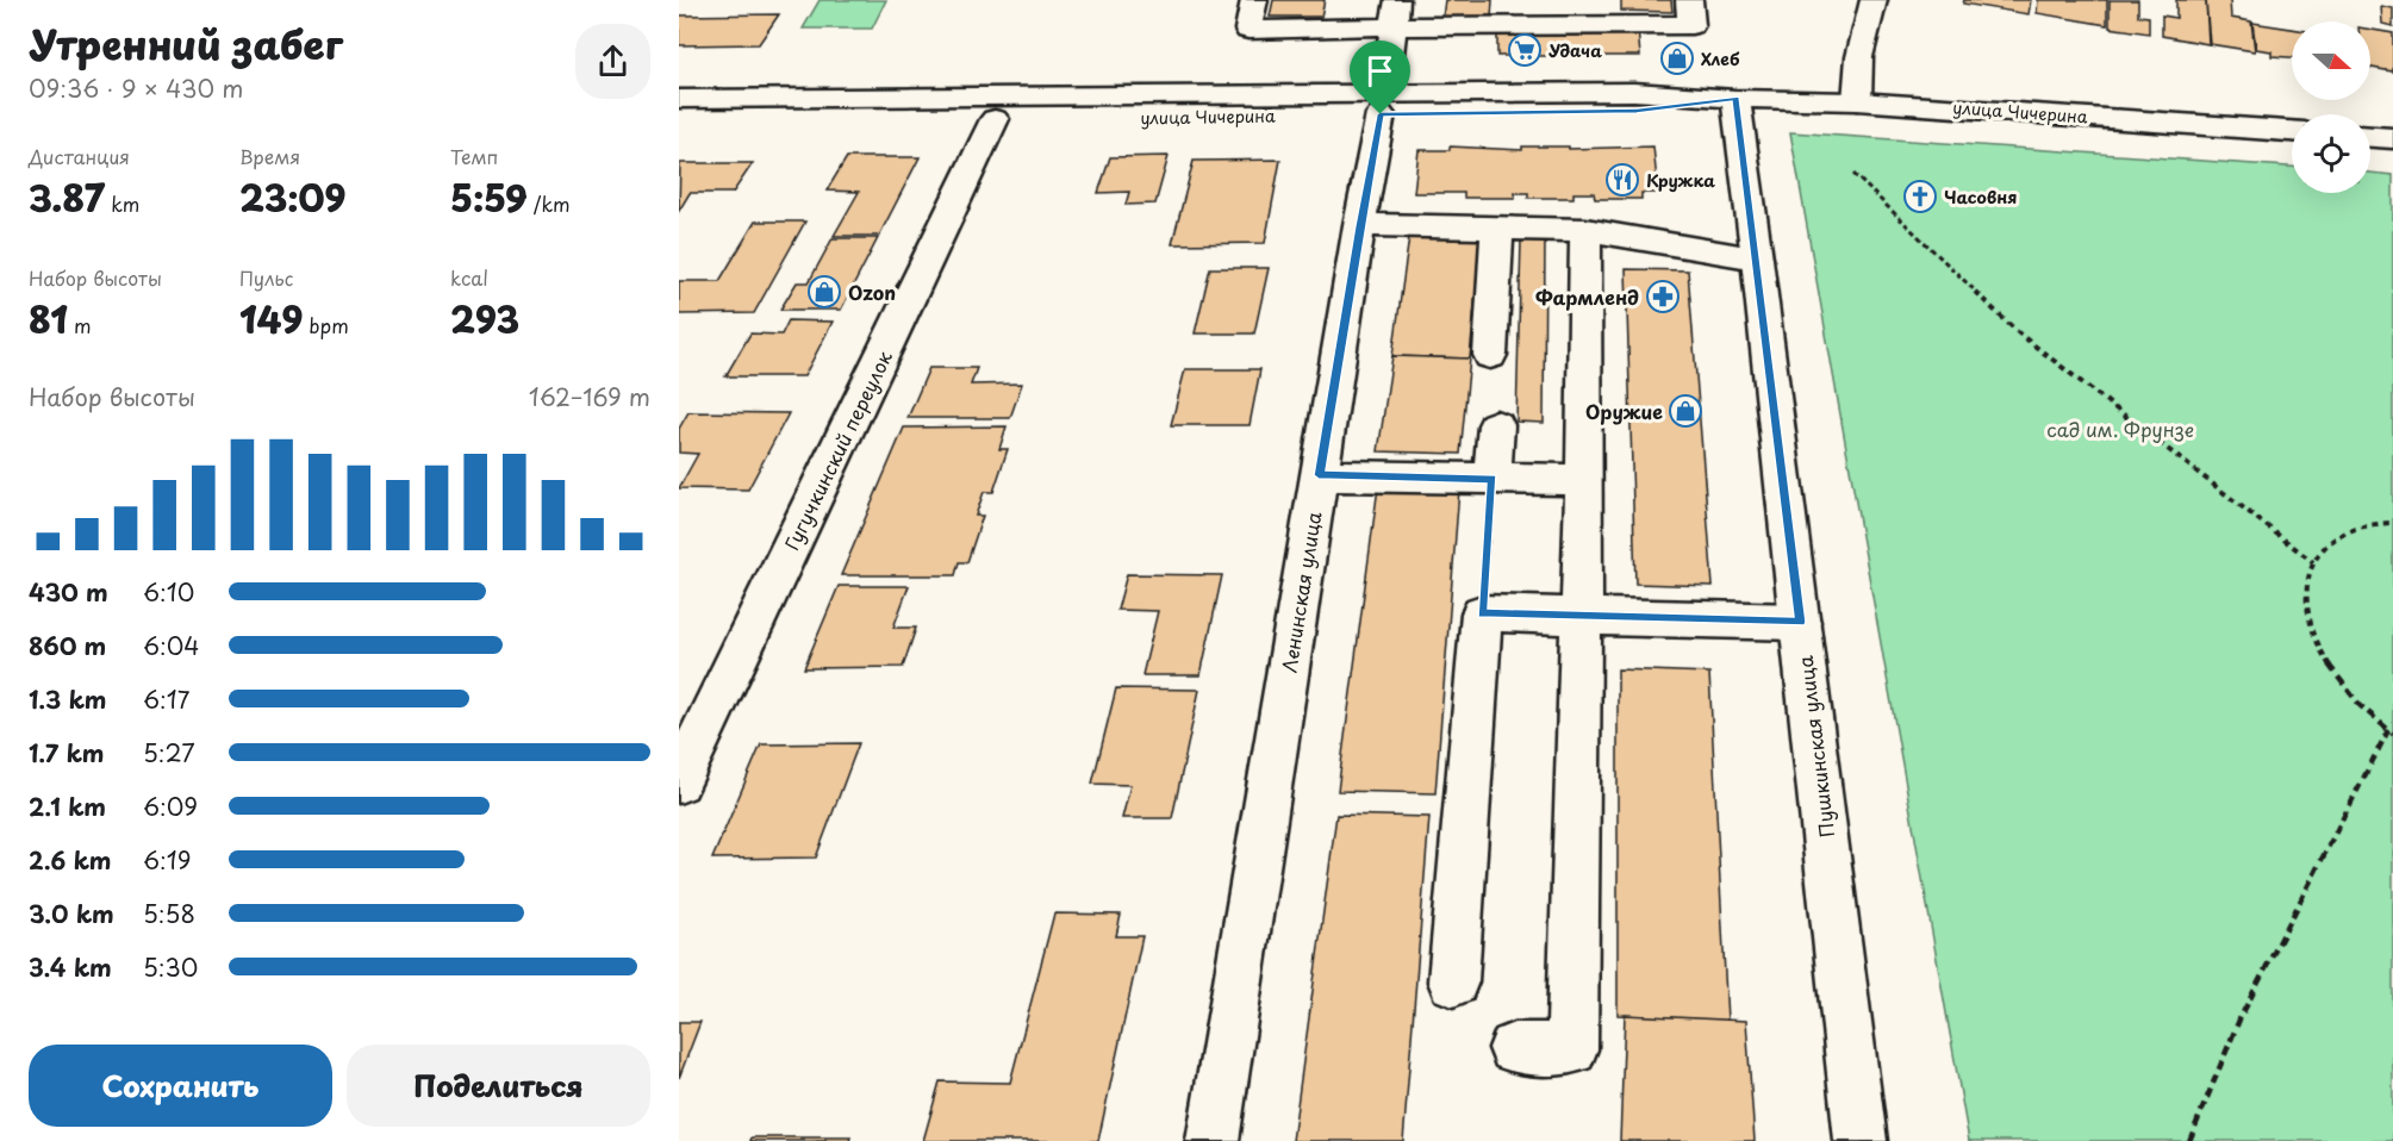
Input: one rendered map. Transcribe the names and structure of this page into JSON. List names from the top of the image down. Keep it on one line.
{"streets":{"main road":["улица Чичерина","Гугучкинский переулок","Ленинская улица","Пушкинская улица"]},"crossings":[["улица Чичерина","Гугучкинский переулок"],["улица Чичерина","Ленинская улица"],["улица Чичерина","Пушкинская улица"]],"parks":["сад им. Фрунзе"],"places":{"supermarket":["Удача"],"shop":["Хлеб","Ozon","Оружие"],"restaurant":["Кружка"],"church":["Часовня"],"pharmacy":["Фармленд"]},"north":"right","page":{"heading":["Утренний забег","09:36 · 9 × 430 m"],"stats":[["Дистанция","3.87 km"],["Время","23:09"],["Темп","5:59 /km"],["Набор высоты","81 m"],["Пульс","149 bpm"],["kcal","293"]],"chart":["Набор высоты","162–169 m"],"list":[{"name":"430 m","note":"6:10"},{"name":"860 m","note":"6:04"},{"name":"1.3 km","note":"6:17"},{"name":"1.7 km","note":"5:27"},{"name":"2.1 km","note":"6:09"},{"name":"2.6 km","note":"6:19"},{"name":"3.0 km","note":"5:58"},{"name":"3.4 km","note":"5:30"}],"buttons":["Сохранить","Поделиться"]}}
